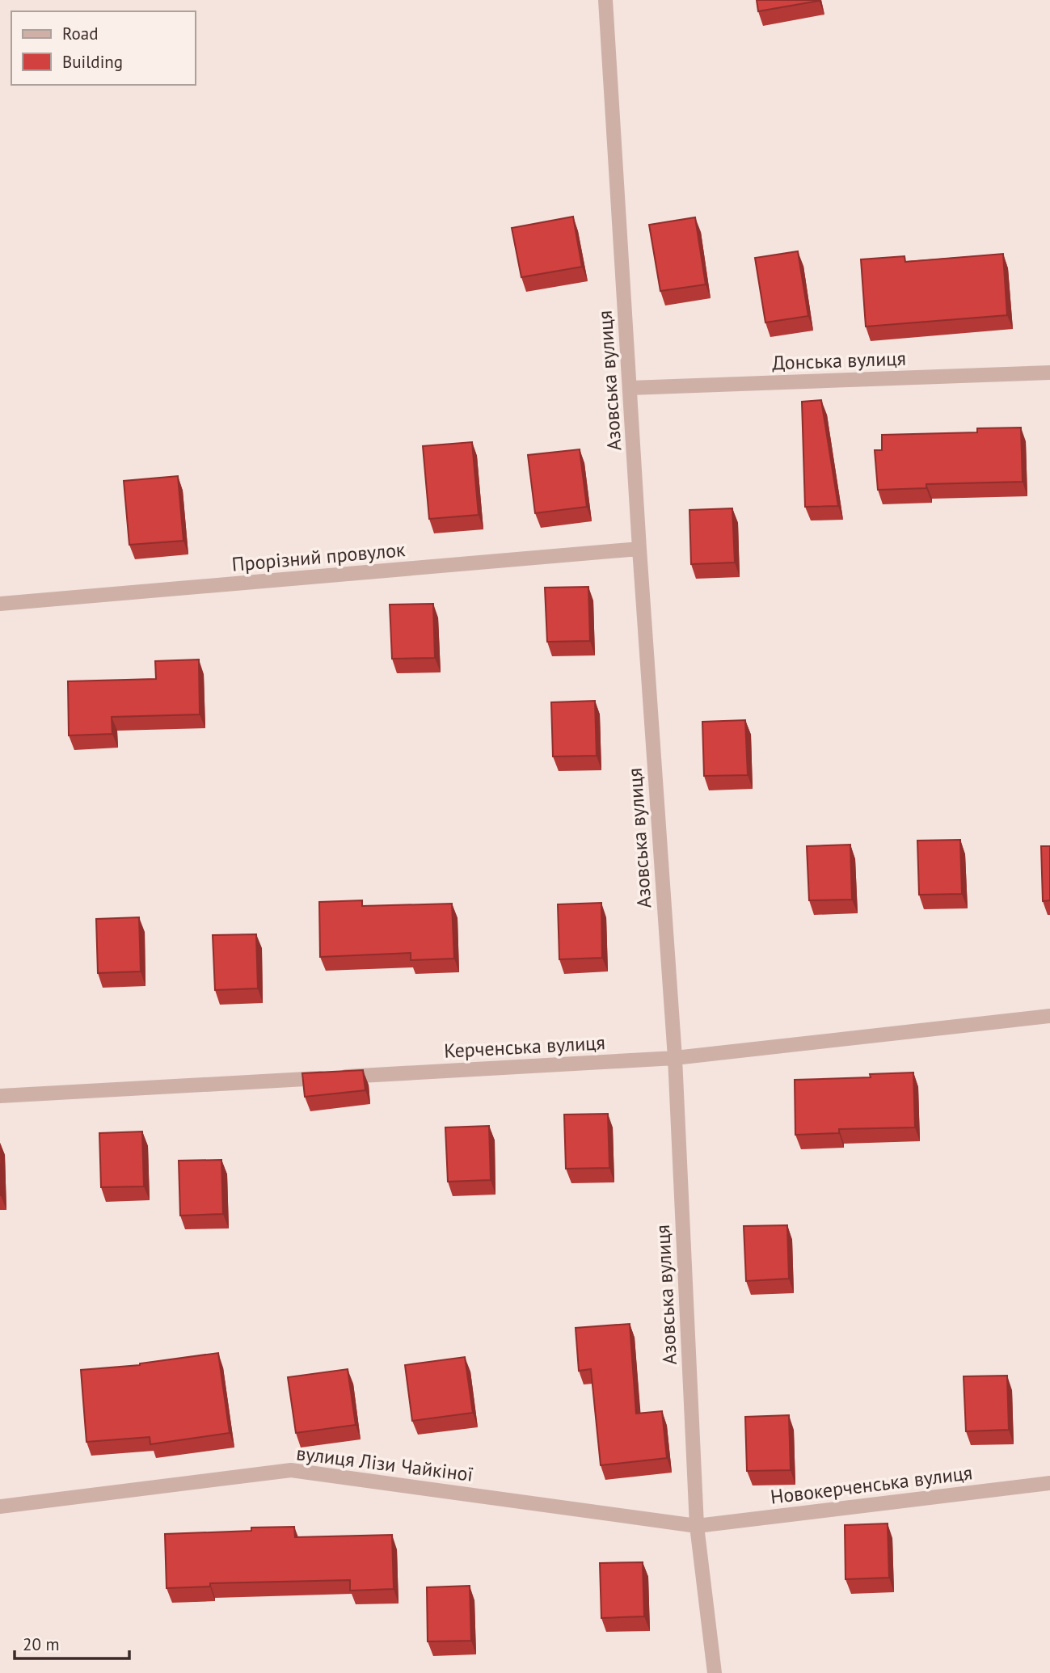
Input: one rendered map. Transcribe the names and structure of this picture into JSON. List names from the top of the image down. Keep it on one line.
{"streets":{"street":["Донська вулиця","Азовська вулиця","Прорізний провулок","Керченська вулиця","вулиця Лізи Чайкіної","Новокерченська вулиця"]},"crossings":[["Донська вулиця","Азовська вулиця"],["Азовська вулиця","Прорізний провулок"],["Азовська вулиця","Керченська вулиця"],["Азовська вулиця","вулиця Лізи Чайкіної"],["Азовська вулиця","Новокерченська вулиця"],["вулиця Лізи Чайкіної","Новокерченська вулиця"]],"legend":["Road","Building"],"scale_bar":"20 m"}
